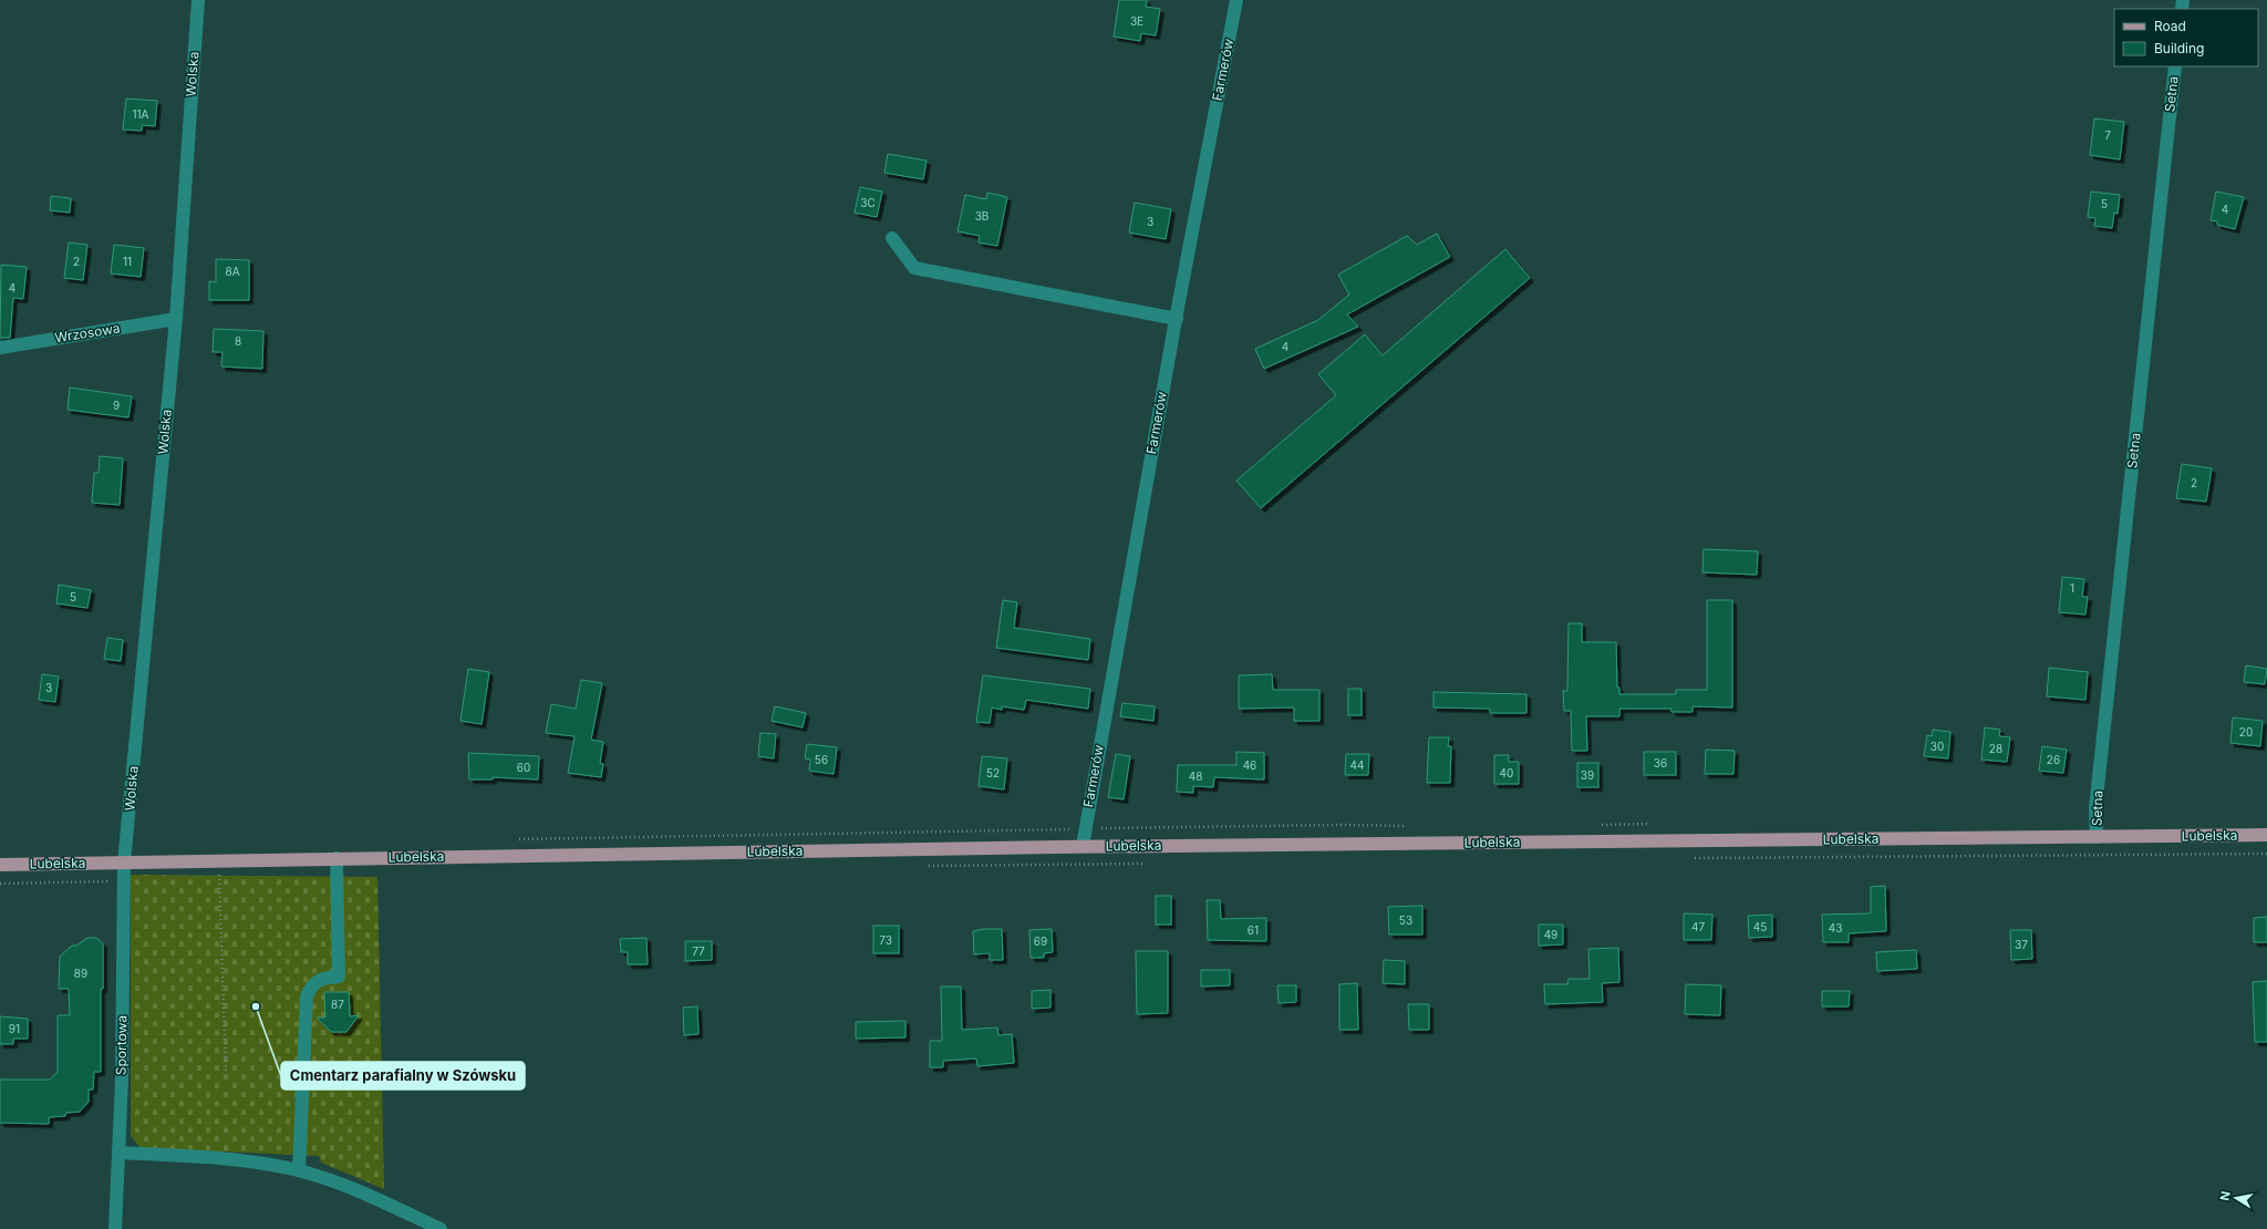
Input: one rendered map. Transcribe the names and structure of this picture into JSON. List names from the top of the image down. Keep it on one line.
{"streets":{"main road":["Lubelska"],"street":["Farmerów","Wolska","Setna","Wrzosowa","Sportowa"]},"crossings":[["Farmerów","Lubelska"],["Wolska","Wrzosowa"],["Wolska","Lubelska"],["Wolska","Sportowa"],["Setna","Lubelska"],["Lubelska","Sportowa"]],"places":["Cmentarz parafialny w Szówsku"],"house_numbers":["3E","11A","7","3C","5","4","3B","3","2","11","8A","4","8","4","9","2","1","5","3","20","30","28","56","26","36","46","44","60","52","40","39","48","53","47","45","43","61","49","73","69","37","77","89","87","91"],"legend":["Road","Building"],"north":"left"}
